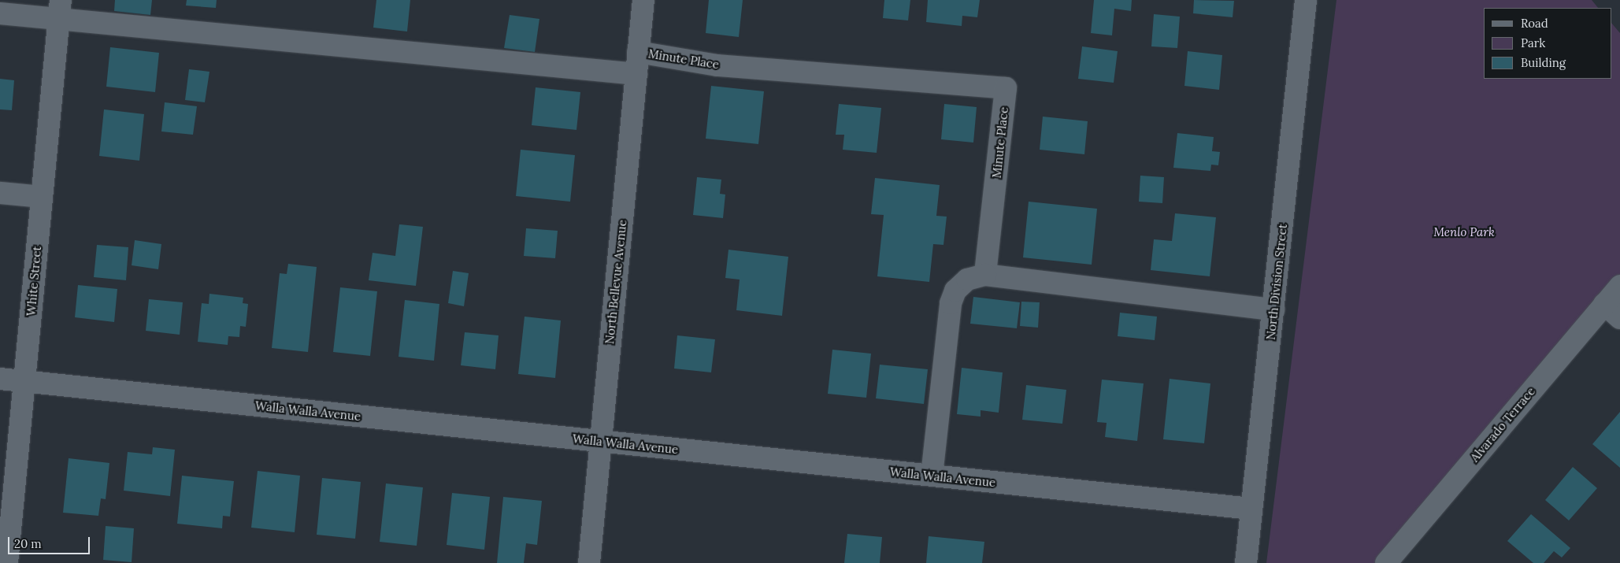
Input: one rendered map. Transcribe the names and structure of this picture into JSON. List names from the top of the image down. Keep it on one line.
{"streets":{"street":["Minute Place","White Street","North Bellevue Avenue","North Division Street","Walla Walla Avenue","Alvarado Terrace"]},"crossings":[["Minute Place","North Bellevue Avenue"],["White Street","Walla Walla Avenue"],["North Bellevue Avenue","Walla Walla Avenue"],["North Division Street","Walla Walla Avenue"]],"parks":["Menlo Park"],"legend":["Road","Park","Building"],"scale_bar":"20 m"}
